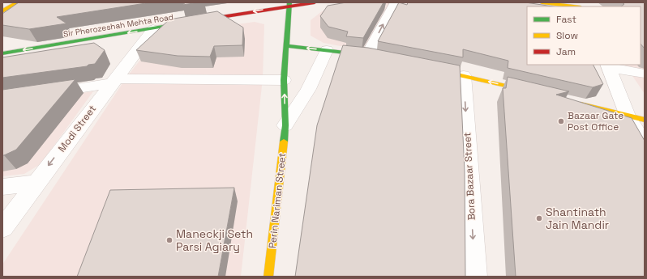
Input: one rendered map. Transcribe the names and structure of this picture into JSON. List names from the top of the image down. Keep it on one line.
{"streets":{"street":["Sir Pherozeshah Mehta Road","Modi Street","Bora Bazaar Street","Perin Nariman Street"]},"crossings":[["Sir Pherozeshah Mehta Road","Modi Street"],["Sir Pherozeshah Mehta Road","Perin Nariman Street"]],"one_way":["Modi Street","Bora Bazaar Street"],"places":["Bazaar Gate Post Office","Shantinath Jain Mandir","Maneckji Seth Parsi Agiary"],"legend":["Fast","Slow","Jam"]}
